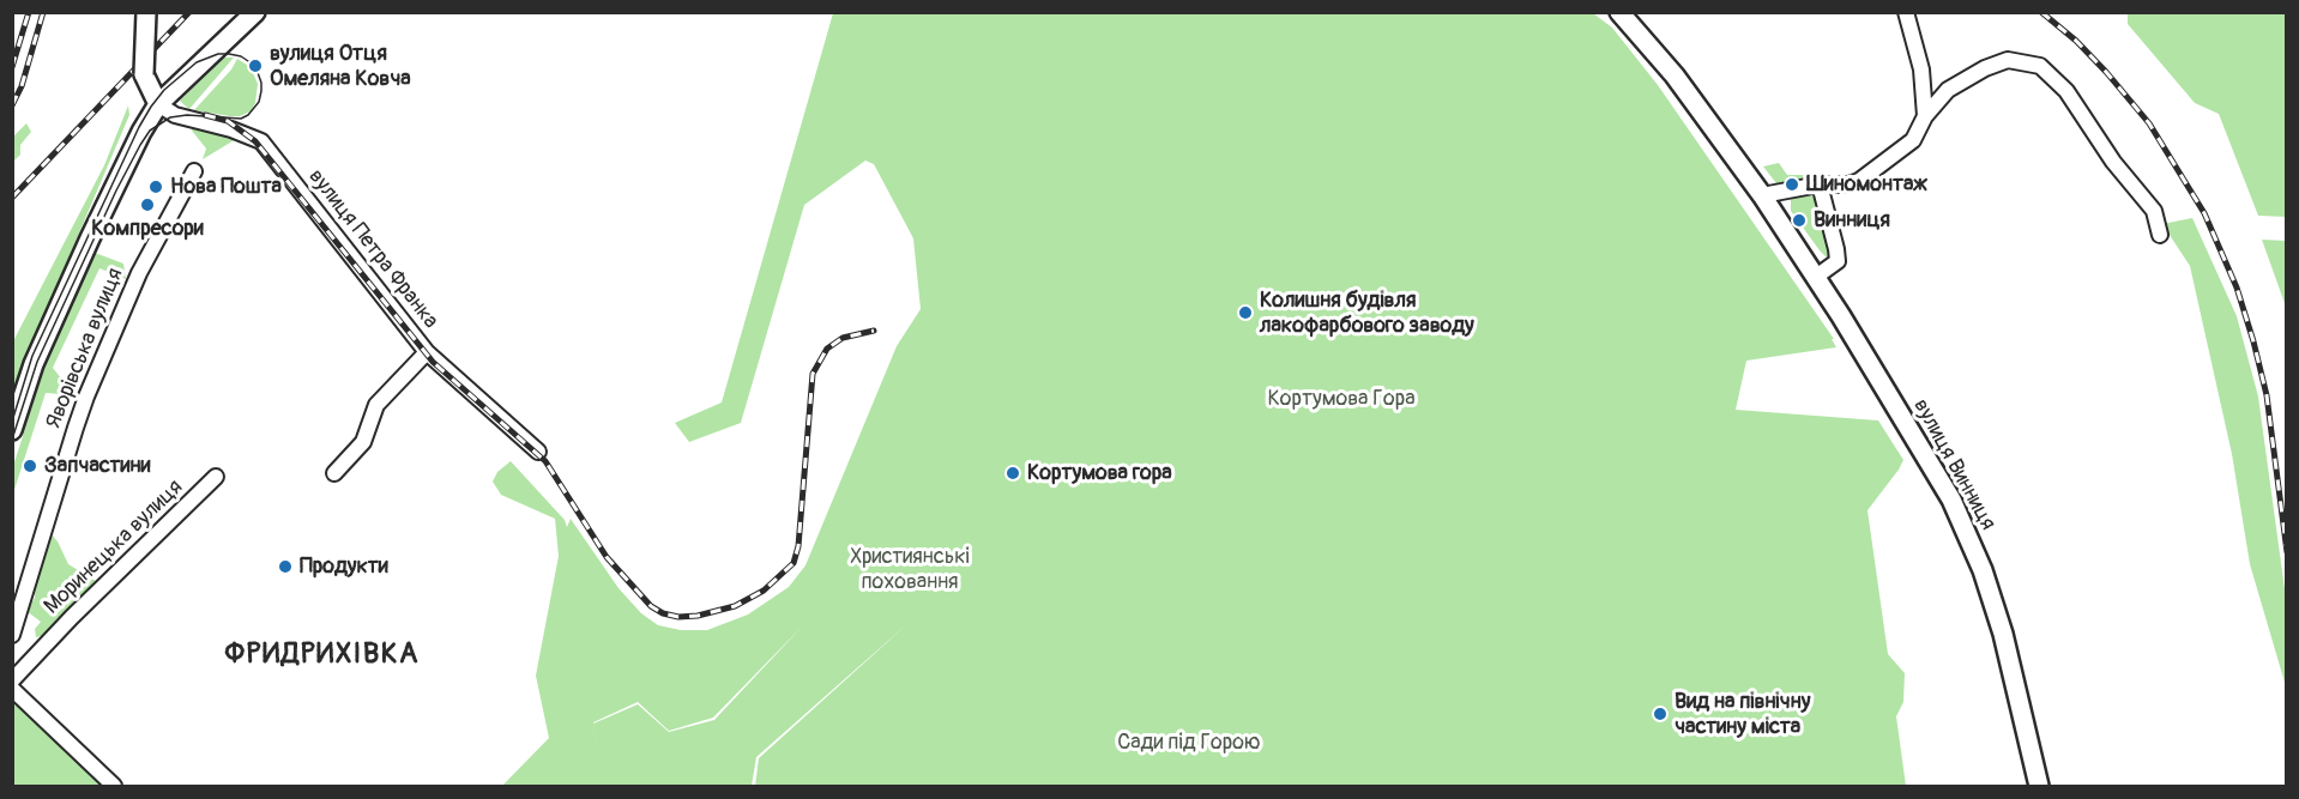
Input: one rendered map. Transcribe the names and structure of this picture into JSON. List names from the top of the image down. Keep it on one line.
{"streets":{"main road":["вулиця Винниця"],"street":["вулиця Петра Франка","Яворівська вулиця","Моринецька вулиця"]},"districts":["ФРИДРИХІВКА"],"parks":["Кортумова Гора","Християнські поховання","Сади під Горою"],"places":["вулиця Отця Омеляна Ковча","Шиномонтаж","Нова Пошта","Компресори","Винниця","Колишня будівля лакофарбового заводу","Запчастини","Кортумова гора","Продукти","Вид на північну частину міста"]}
